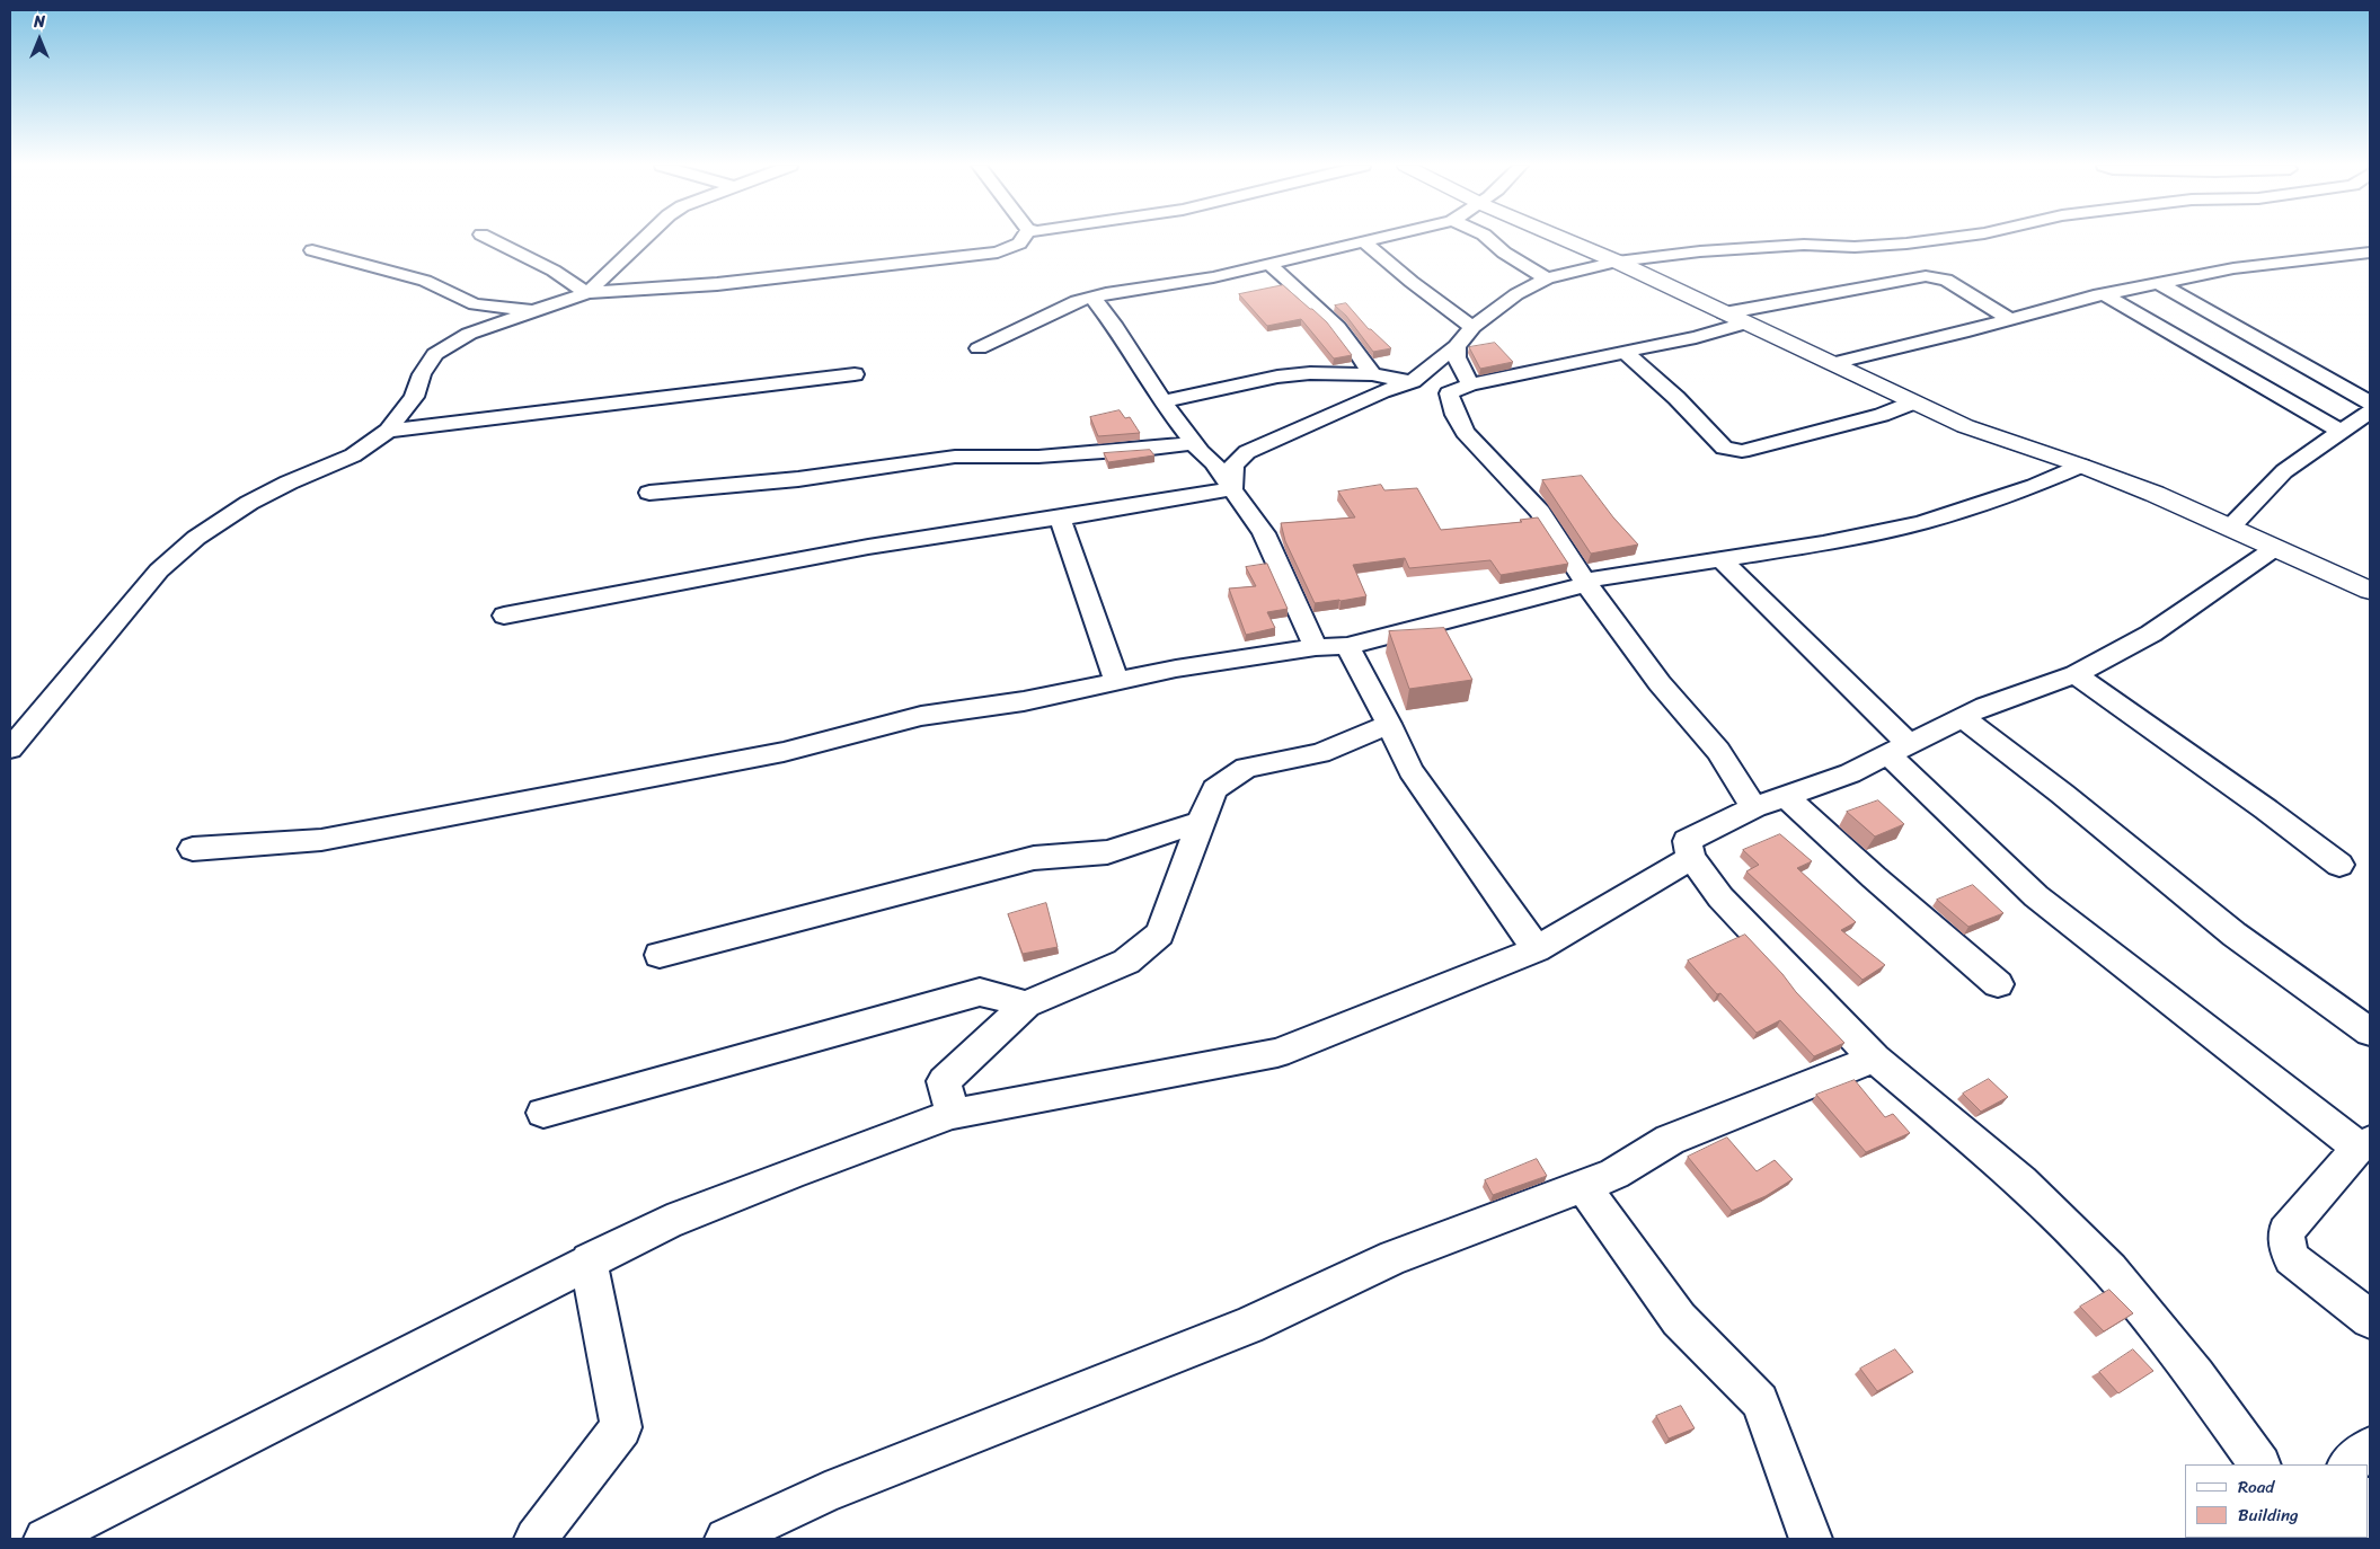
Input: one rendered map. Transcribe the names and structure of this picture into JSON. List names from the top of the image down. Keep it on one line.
{"legend":["Road","Building"],"north":"top"}
